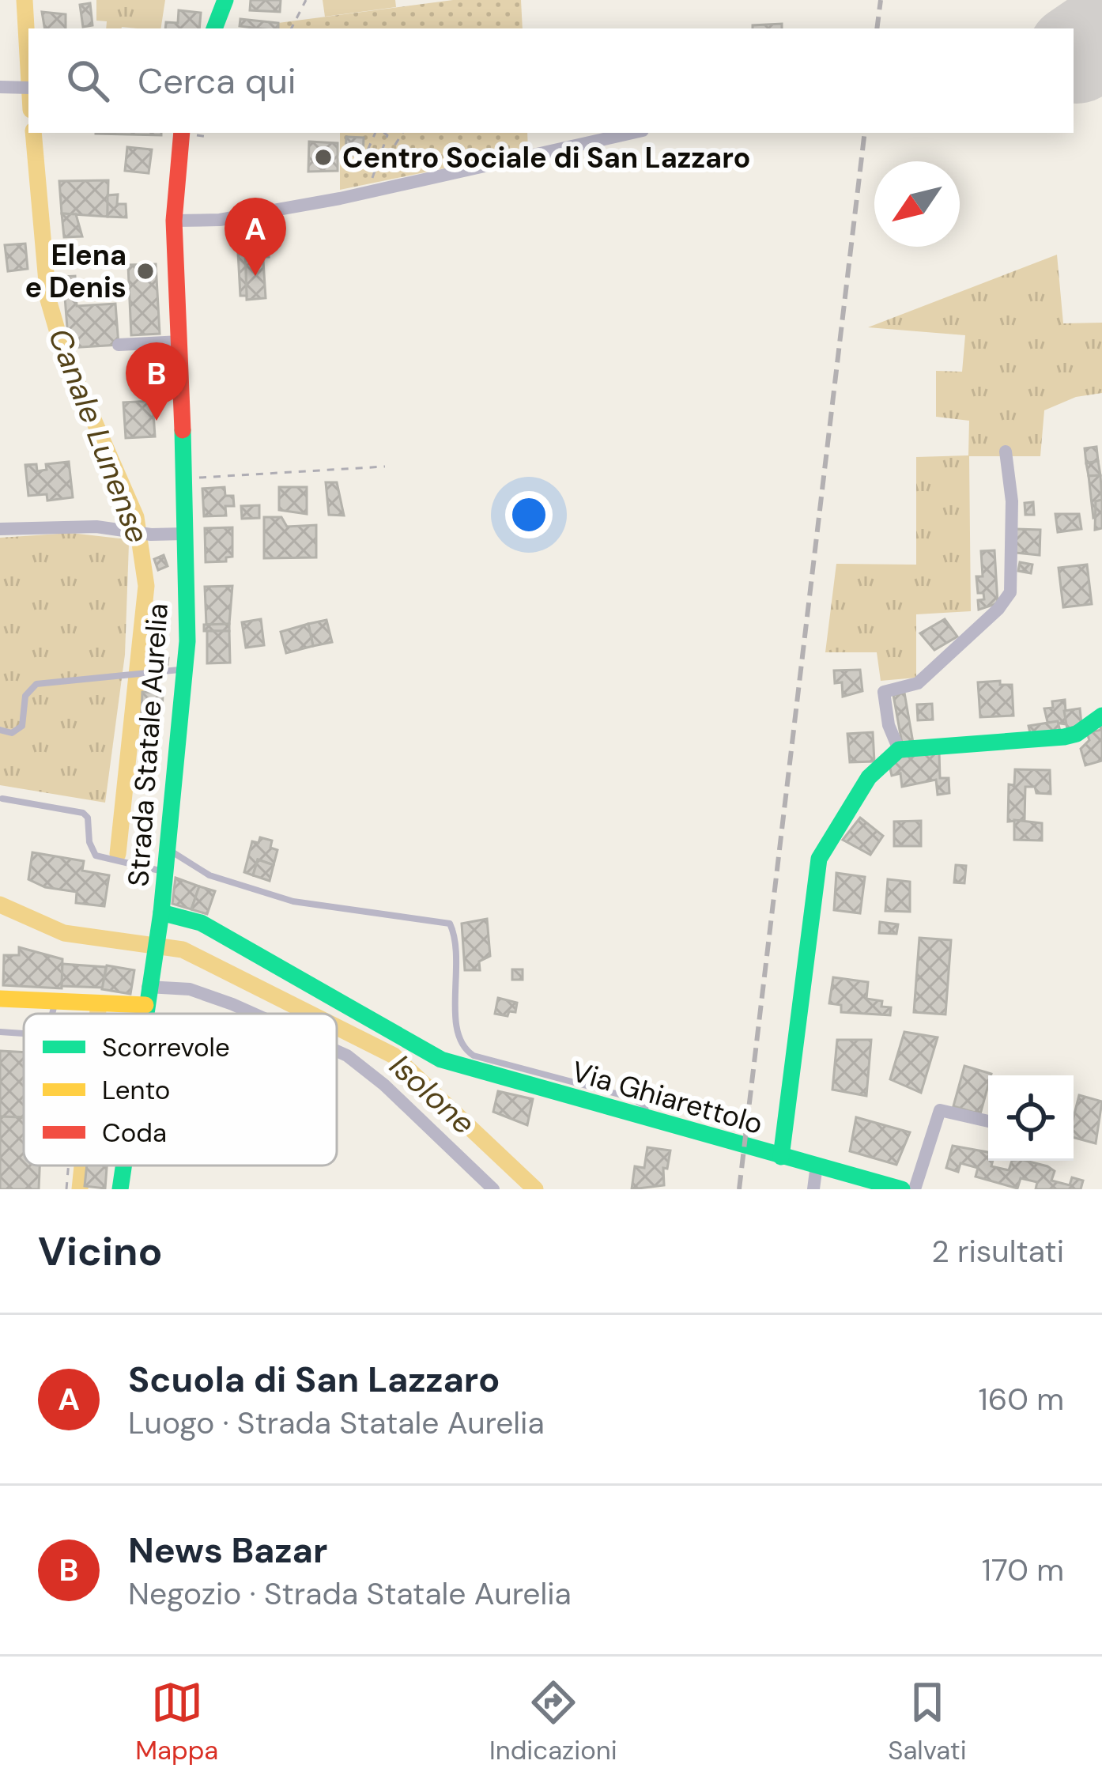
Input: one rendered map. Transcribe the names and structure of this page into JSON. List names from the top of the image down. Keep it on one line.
{"streets":{"street":["Strada Statale Aurelia","Via Ghiarettolo"]},"crossings":[["Strada Statale Aurelia","Via Ghiarettolo"]],"water":["Canale Lunense","Isolone"],"places":["Centro Sociale di San Lazzaro","Elena e Denis"],"legend":["Scorrevole","Lento","Coda"],"north":"bottom left","page":{"search":"Cerca qui","pins":["A","B"],"heading":["Vicino","2 risultati"],"list":[{"mark":"A","name":"Scuola di San Lazzaro","note":"Luogo · Strada Statale Aurelia","value":"160 m"},{"mark":"B","name":"News Bazar","note":"Negozio · Strada Statale Aurelia","value":"170 m"}],"nav":["Mappa","Indicazioni","Salvati"]}}
